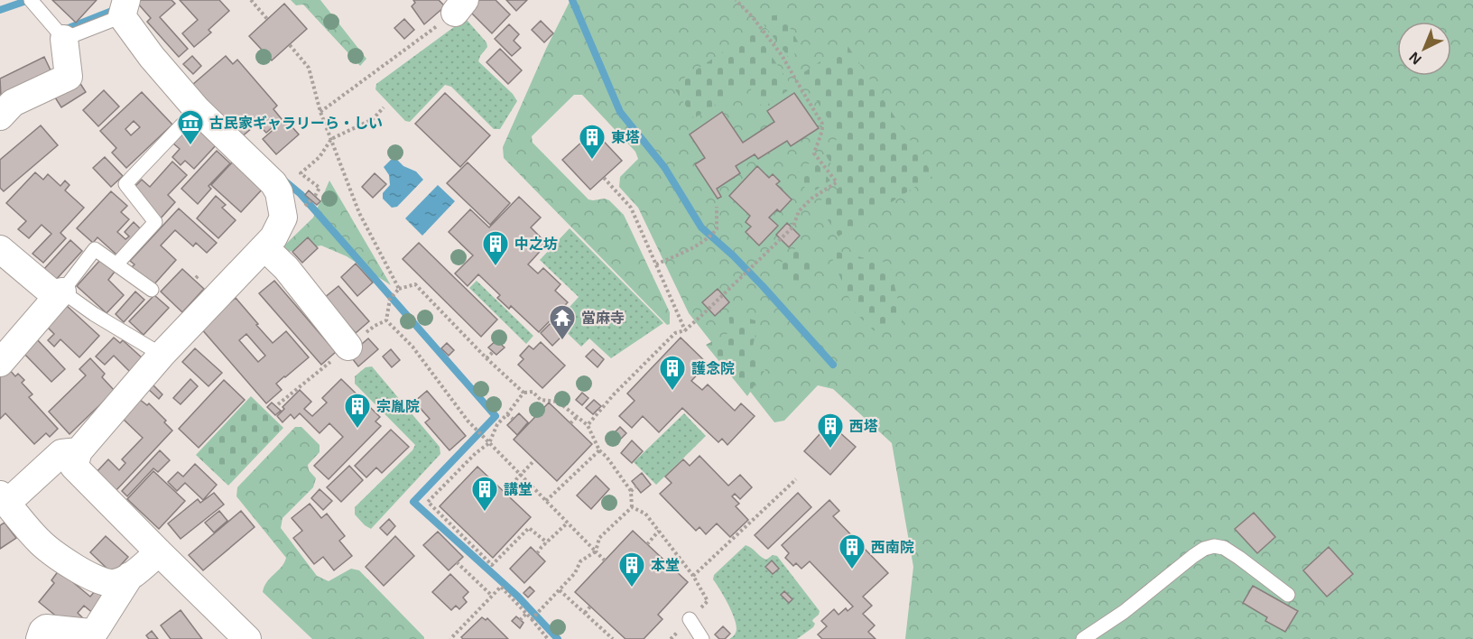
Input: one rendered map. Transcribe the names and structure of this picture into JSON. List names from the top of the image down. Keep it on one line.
{"places":{"museum":["古民家ギャラリーら・しい"],"building":["東塔","中之坊","護念院","宗胤院","西塔","講堂","西南院","本堂"],"temple":["當麻寺"]},"north":"bottom left"}
